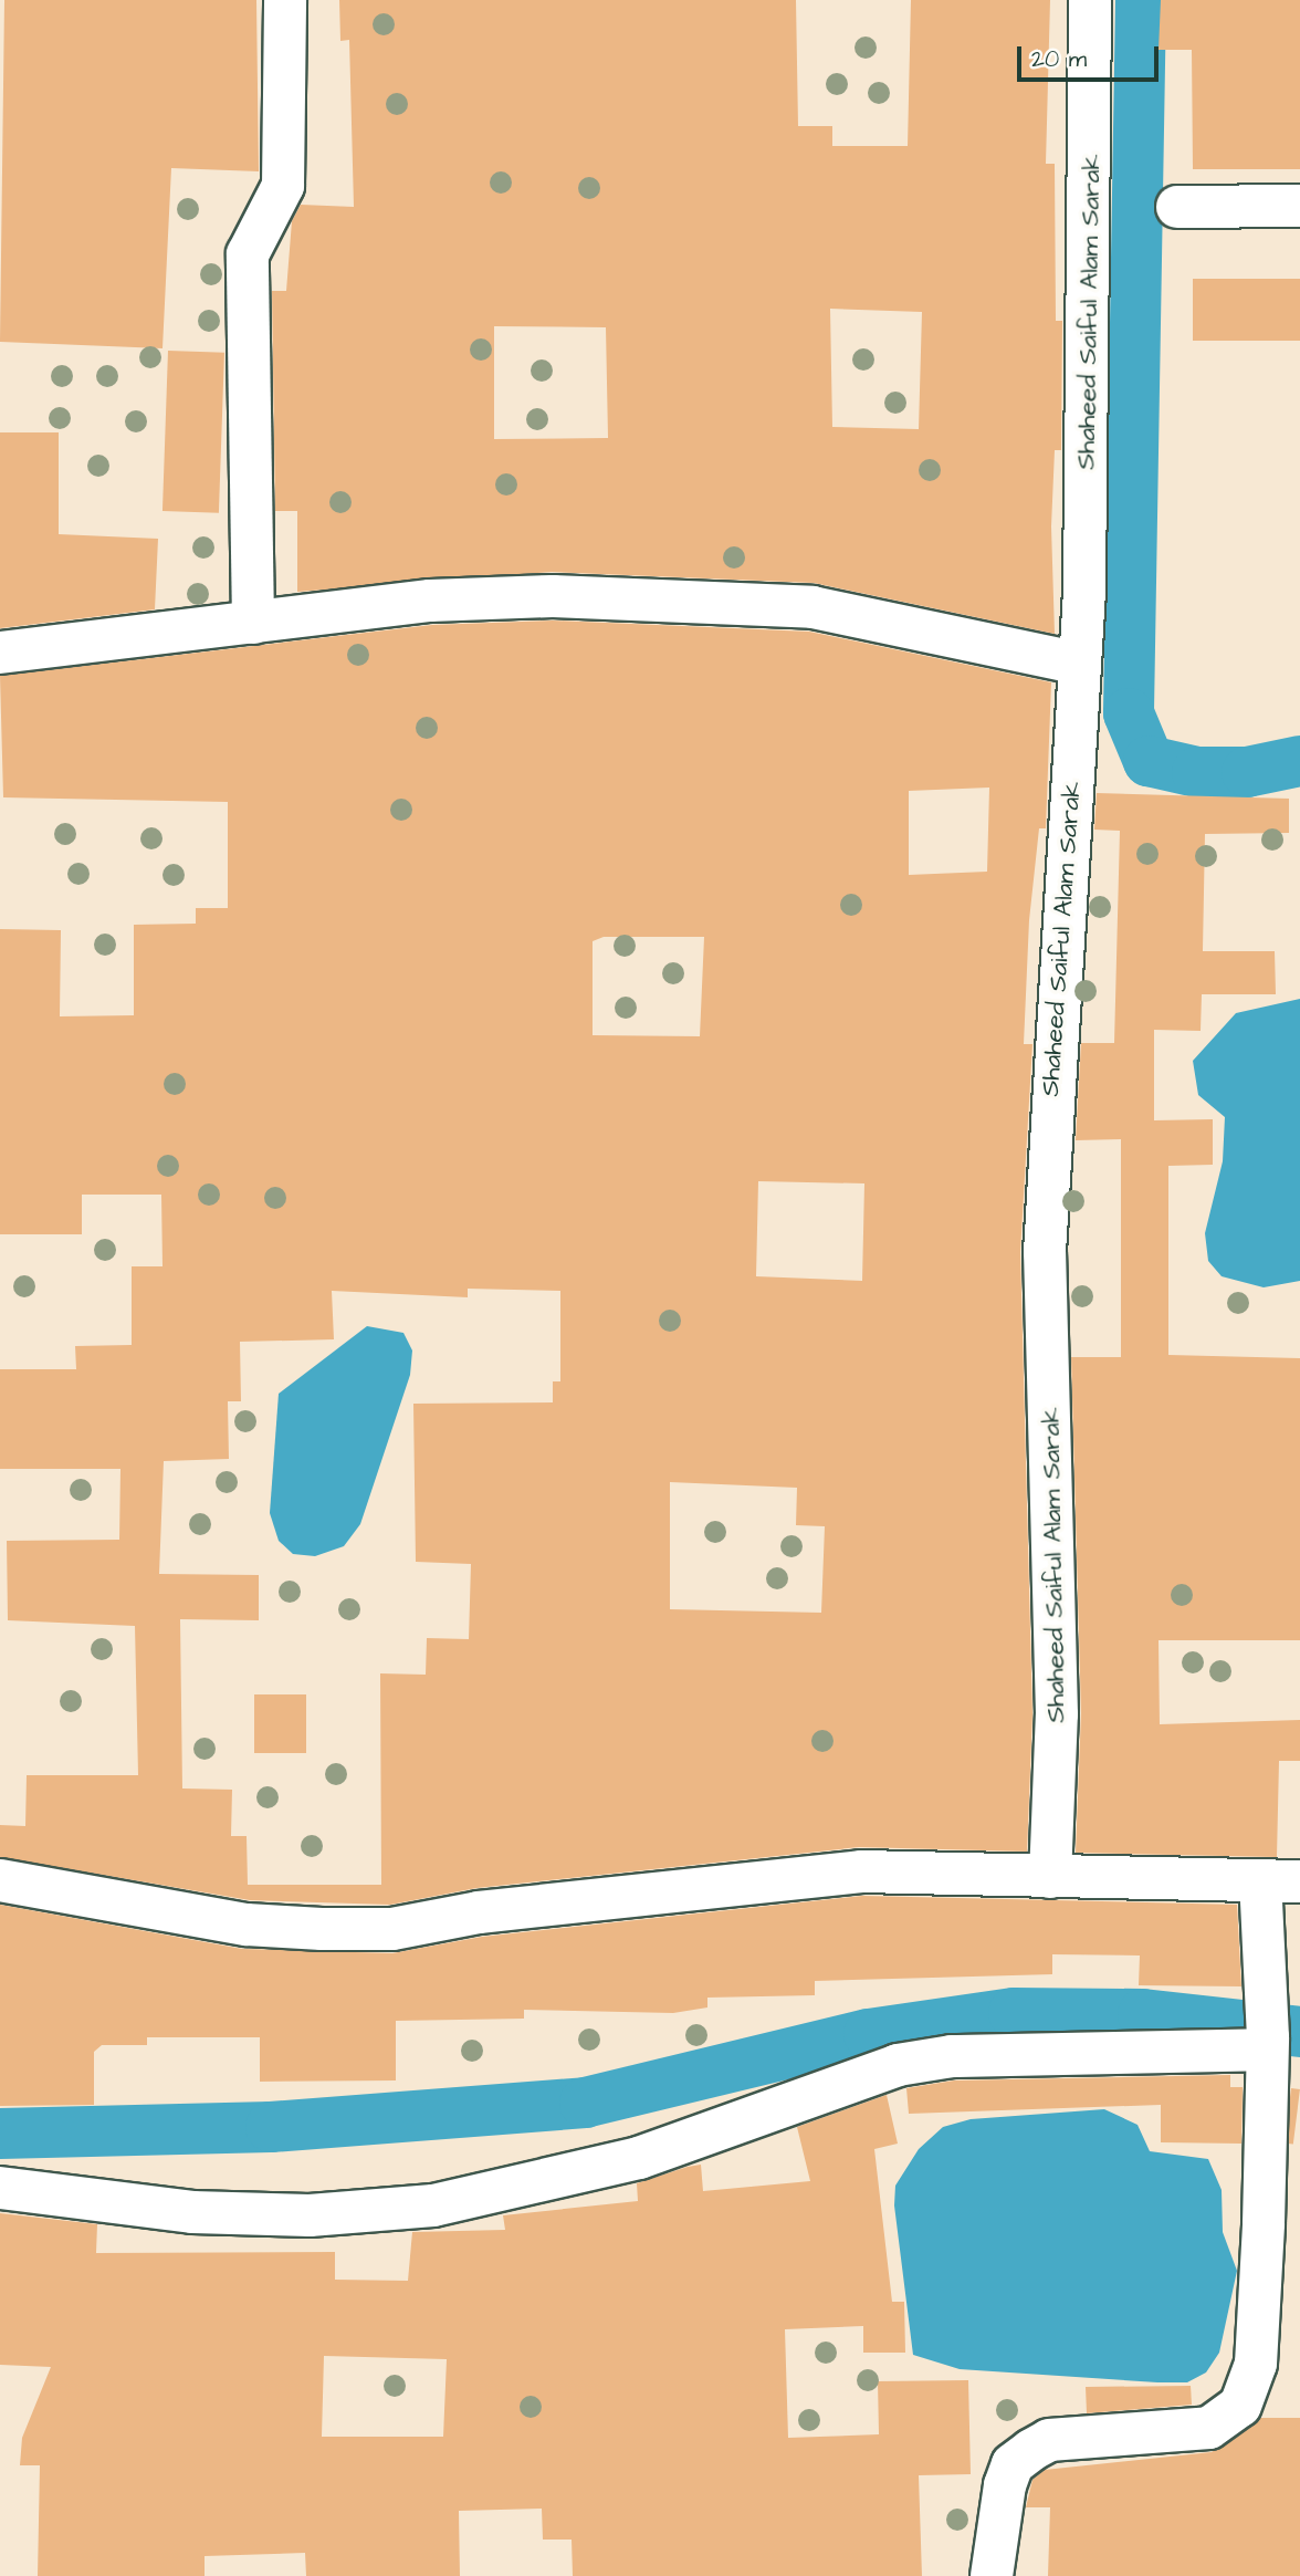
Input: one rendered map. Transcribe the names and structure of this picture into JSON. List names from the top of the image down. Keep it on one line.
{"streets":{"street":["Shaheed Saiful Alam Sarak"]},"scale_bar":"20 m"}
